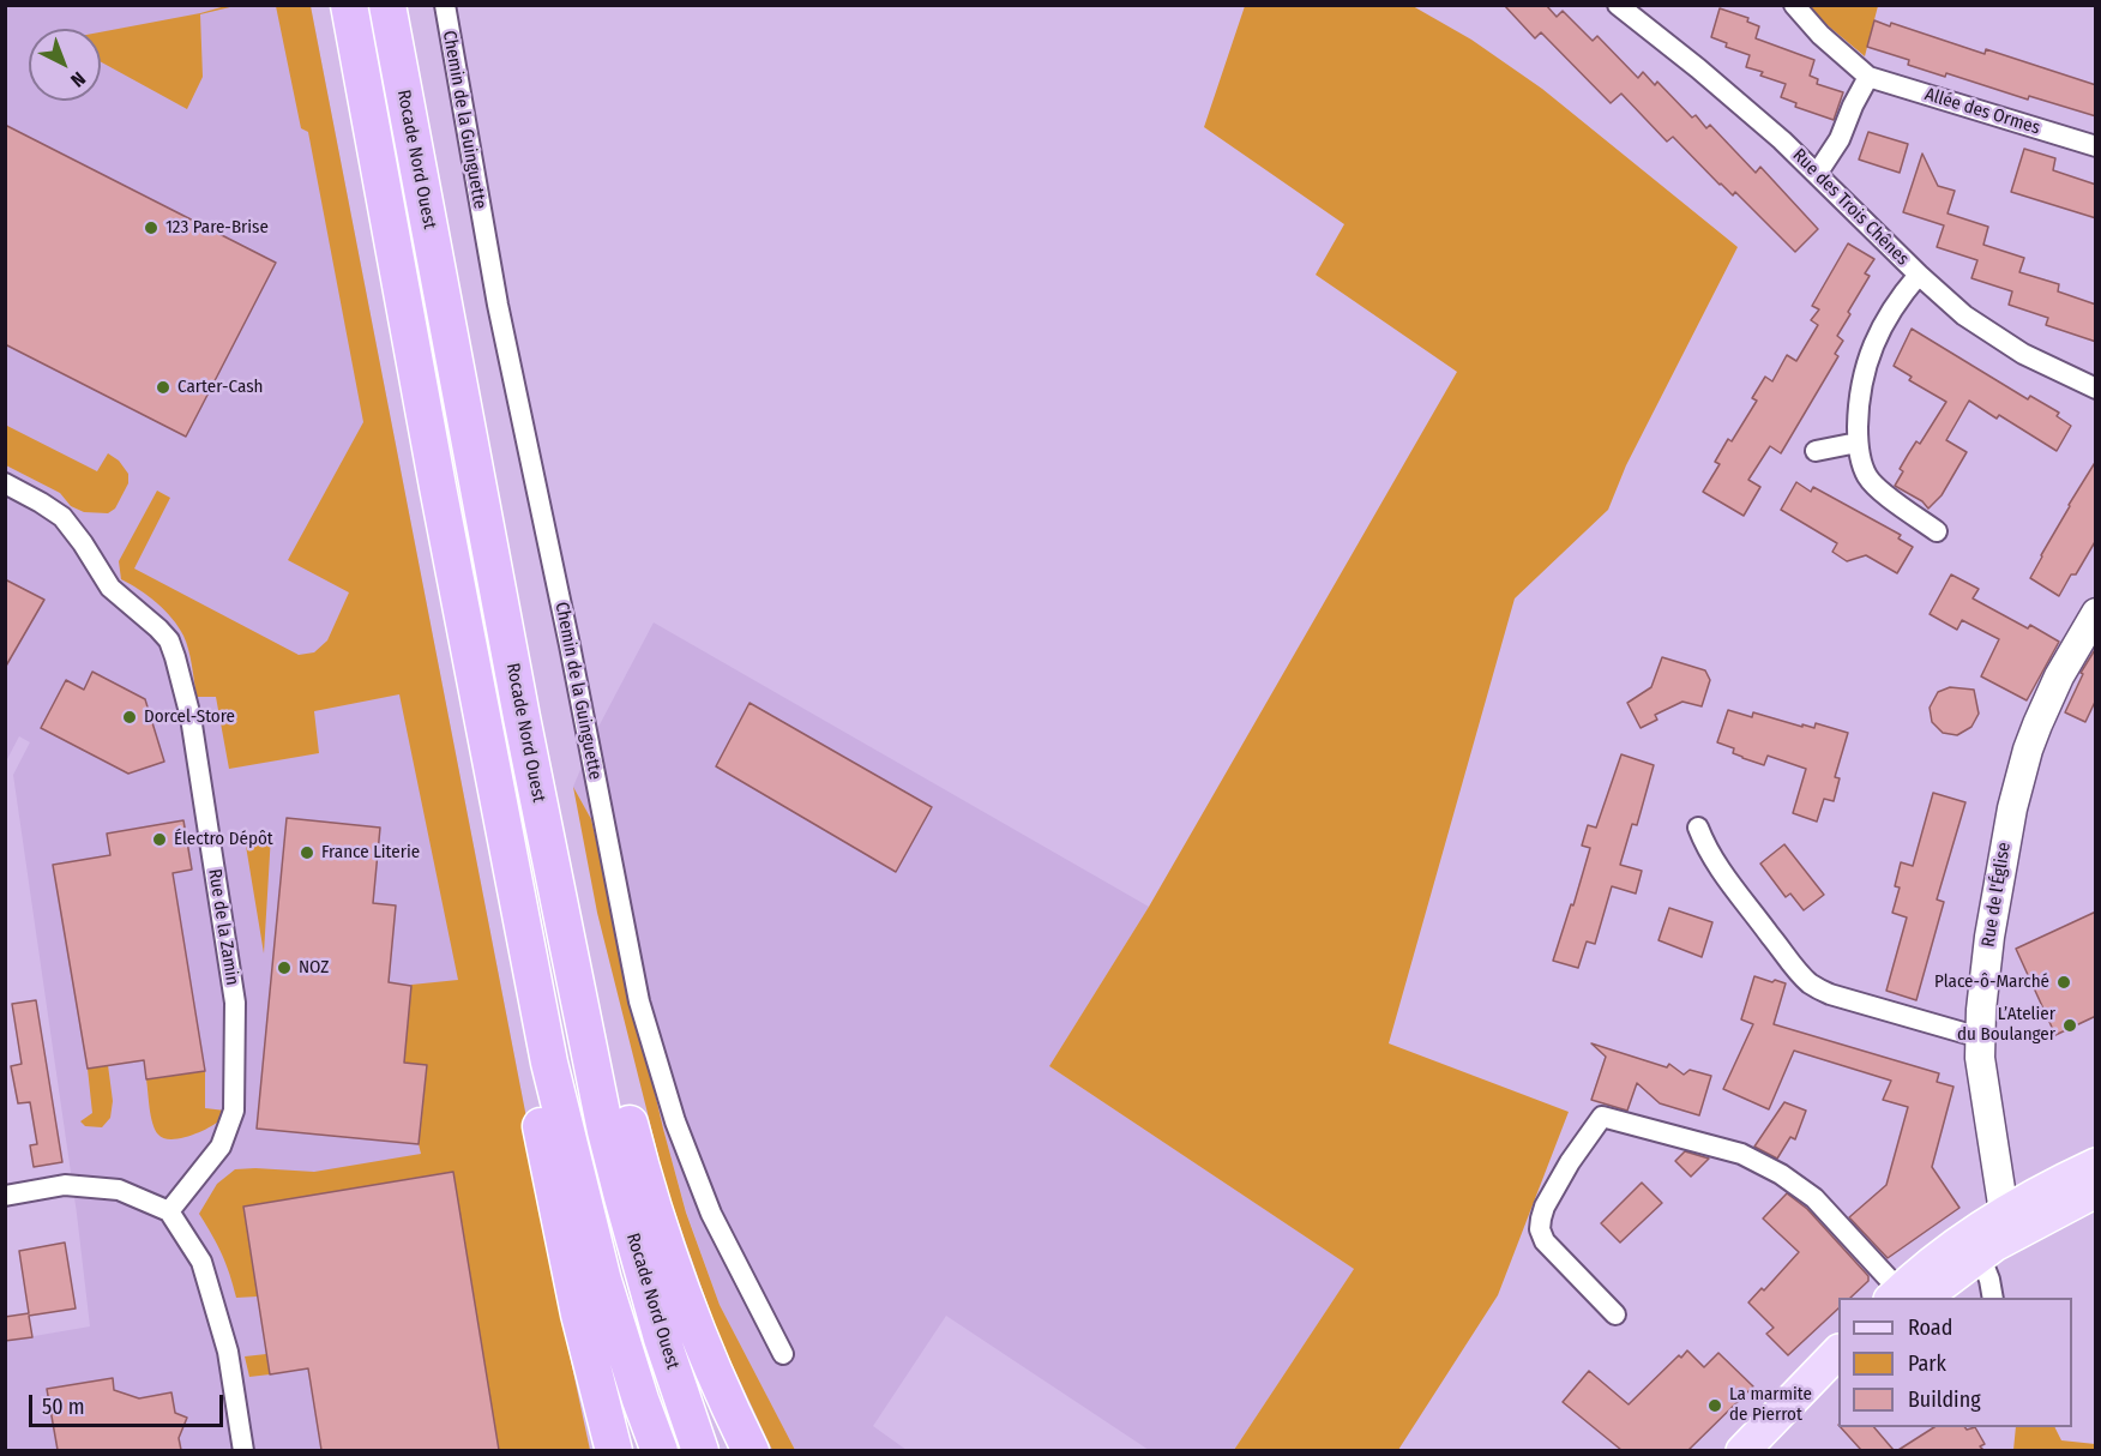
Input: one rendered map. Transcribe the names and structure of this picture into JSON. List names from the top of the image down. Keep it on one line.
{"streets":{"highway":["Rocade Nord Ouest"],"street":["Allée des Ormes","Chemin de la Guinguette","Rue des Trois Chênes","Rue de l'Église","Rue de la Zamin"]},"places":["123 Pare-Brise","Carter-Cash","Dorcel-Store","Électro Dépôt","France Literie","NOZ","Place-ô-Marché","L’Atelier du Boulanger","La marmite de Pierrot"],"legend":["Road","Park","Building"],"scale_bar":"50 m","north":"bottom right"}
